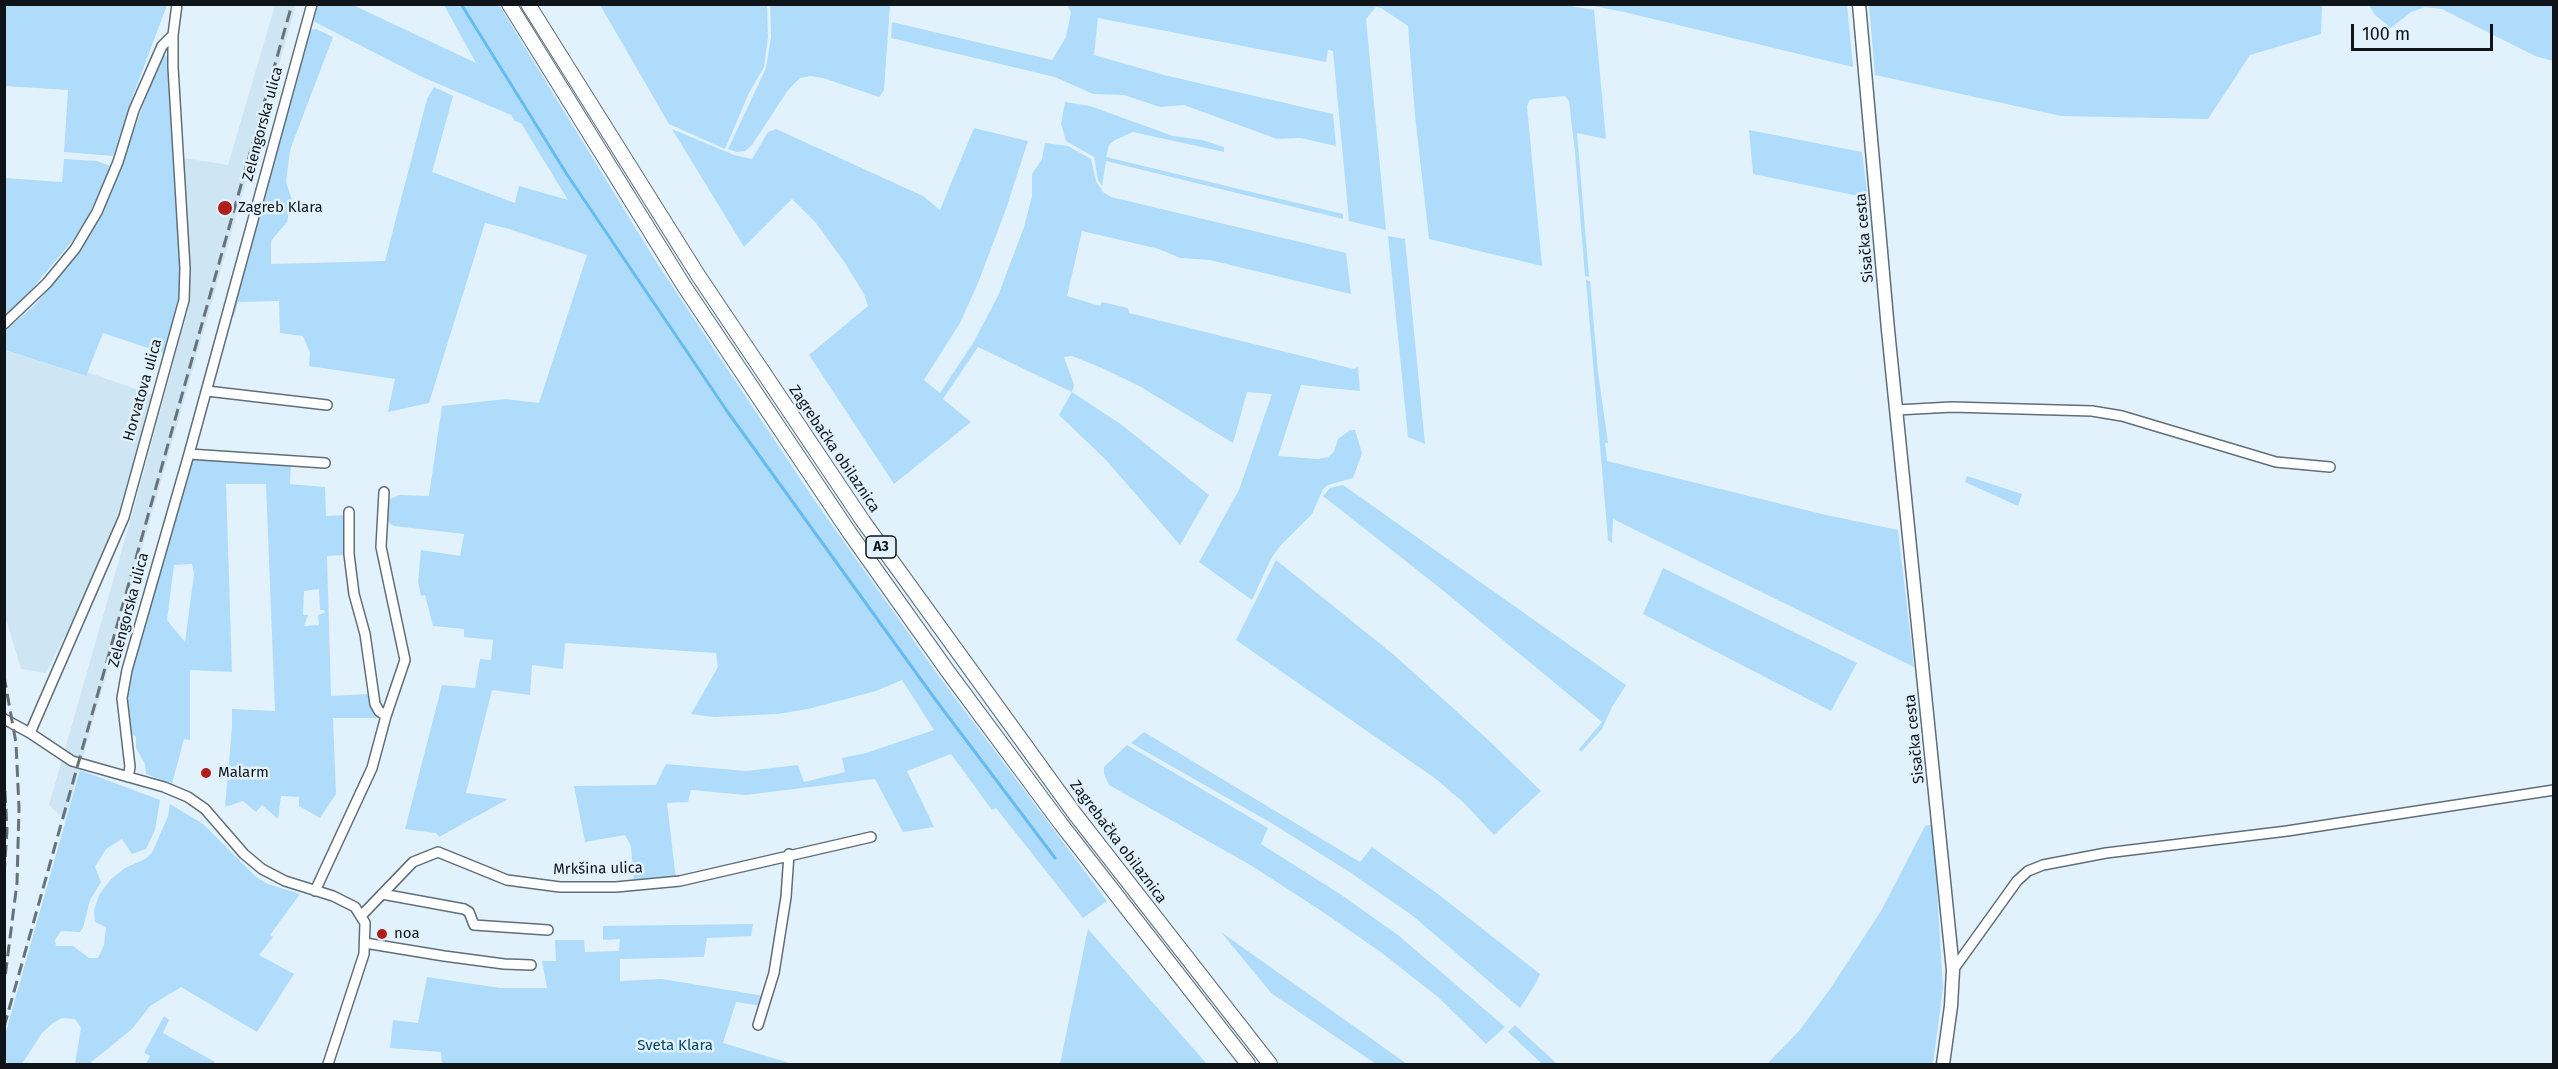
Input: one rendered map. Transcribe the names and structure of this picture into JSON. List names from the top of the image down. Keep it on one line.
{"streets":{"highway":["Zagrebačka obilaznica","A3"],"main road":["Sisačka cesta"],"street":["Zelengorska ulica","Horvatova ulica","Mrkšina ulica"]},"parks":["Sveta Klara"],"places":["Zagreb Klara","Malarm","noa"],"scale_bar":"100 m"}
